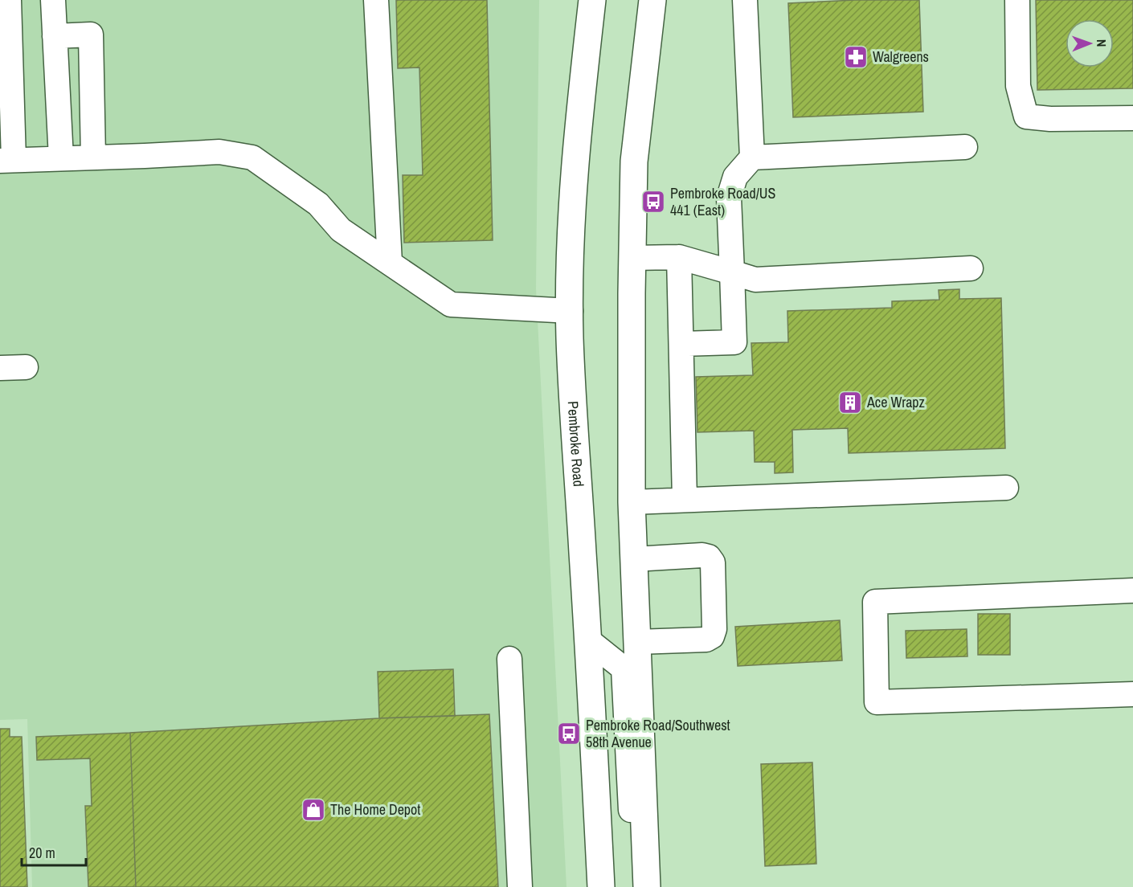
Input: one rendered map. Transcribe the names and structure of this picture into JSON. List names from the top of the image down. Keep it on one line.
{"streets":{"main road":["Pembroke Road"]},"places":{"pharmacy":["Walgreens"],"bus stop":["Pembroke Road/US 441 (East)","Pembroke Road/Southwest 58th Avenue"],"building":["Ace Wrapz"],"shop":["The Home Depot"]},"scale_bar":"20 m","north":"right"}
